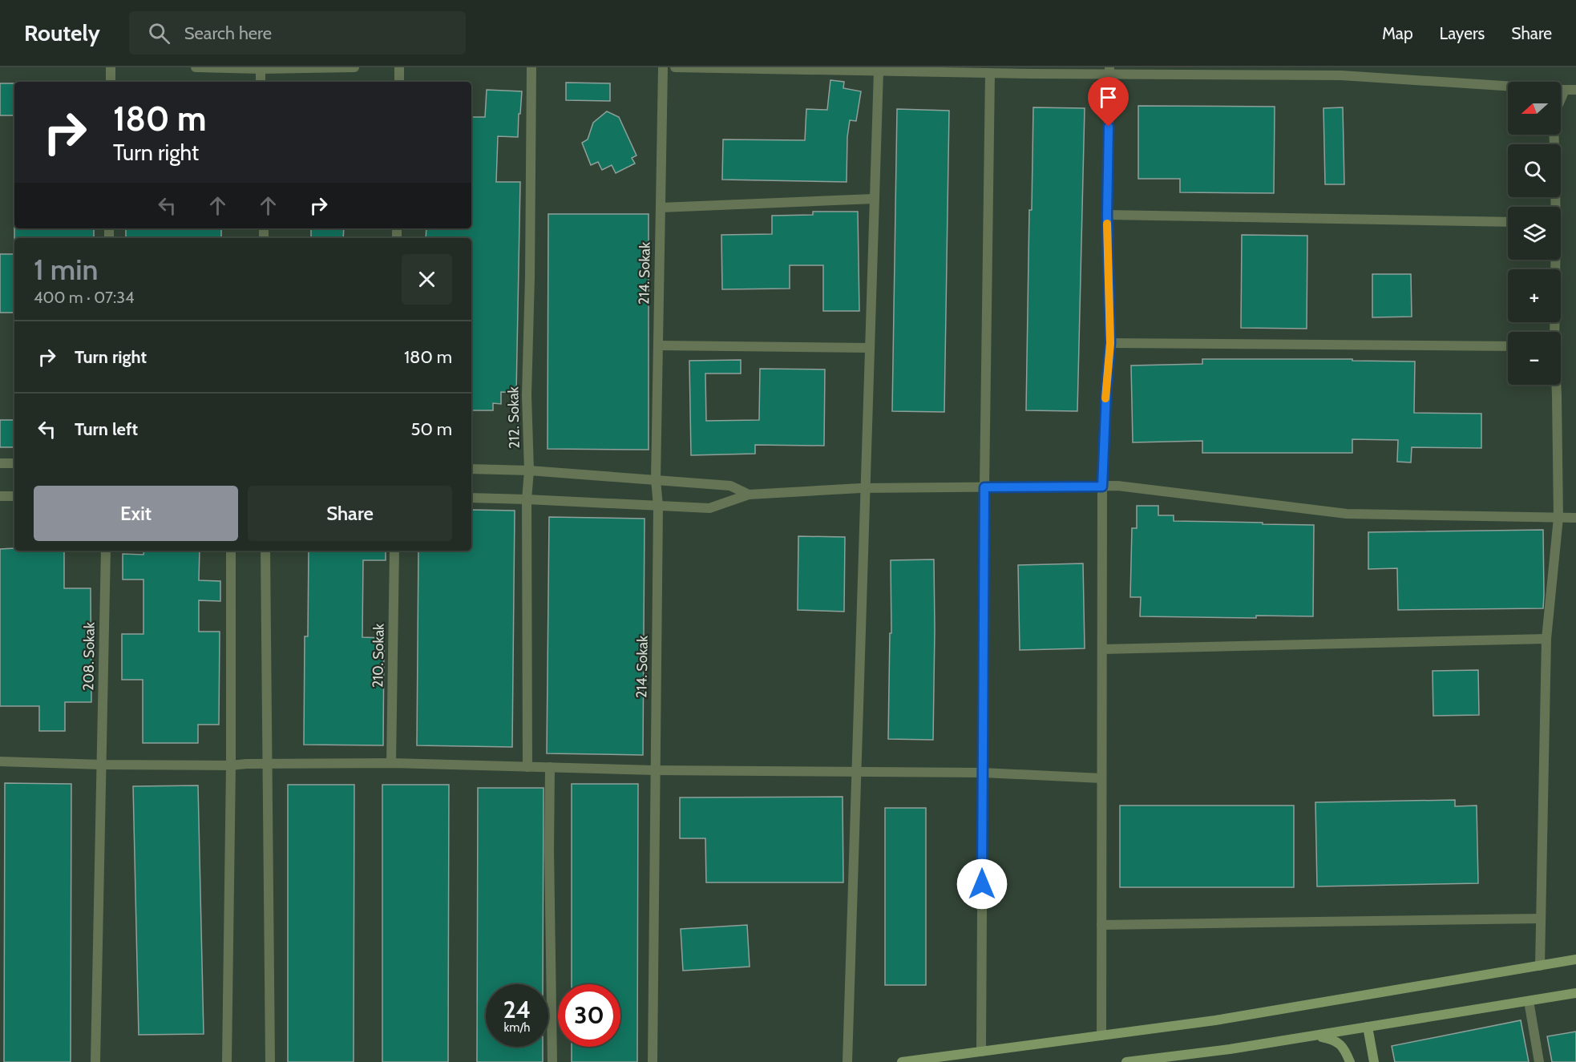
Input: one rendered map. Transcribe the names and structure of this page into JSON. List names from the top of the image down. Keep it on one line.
{"streets":{"street":["214. Sokak","212. Sokak","210. Sokak","208. Sokak"]},"north":"left","page":{"header":"Routely","search":"Search here","nav":["Map","Layers","Share"],"map_buttons":["+","−"],"turn":["180 m","Turn right"],"heading":["1 min","400 m · 07:34"],"list":[{"name":"Turn right","value":"180 m"},{"name":"Turn left","value":"50 m"}],"buttons":["Exit","Share"],"speed":"24 km/h","limit":"30"}}
